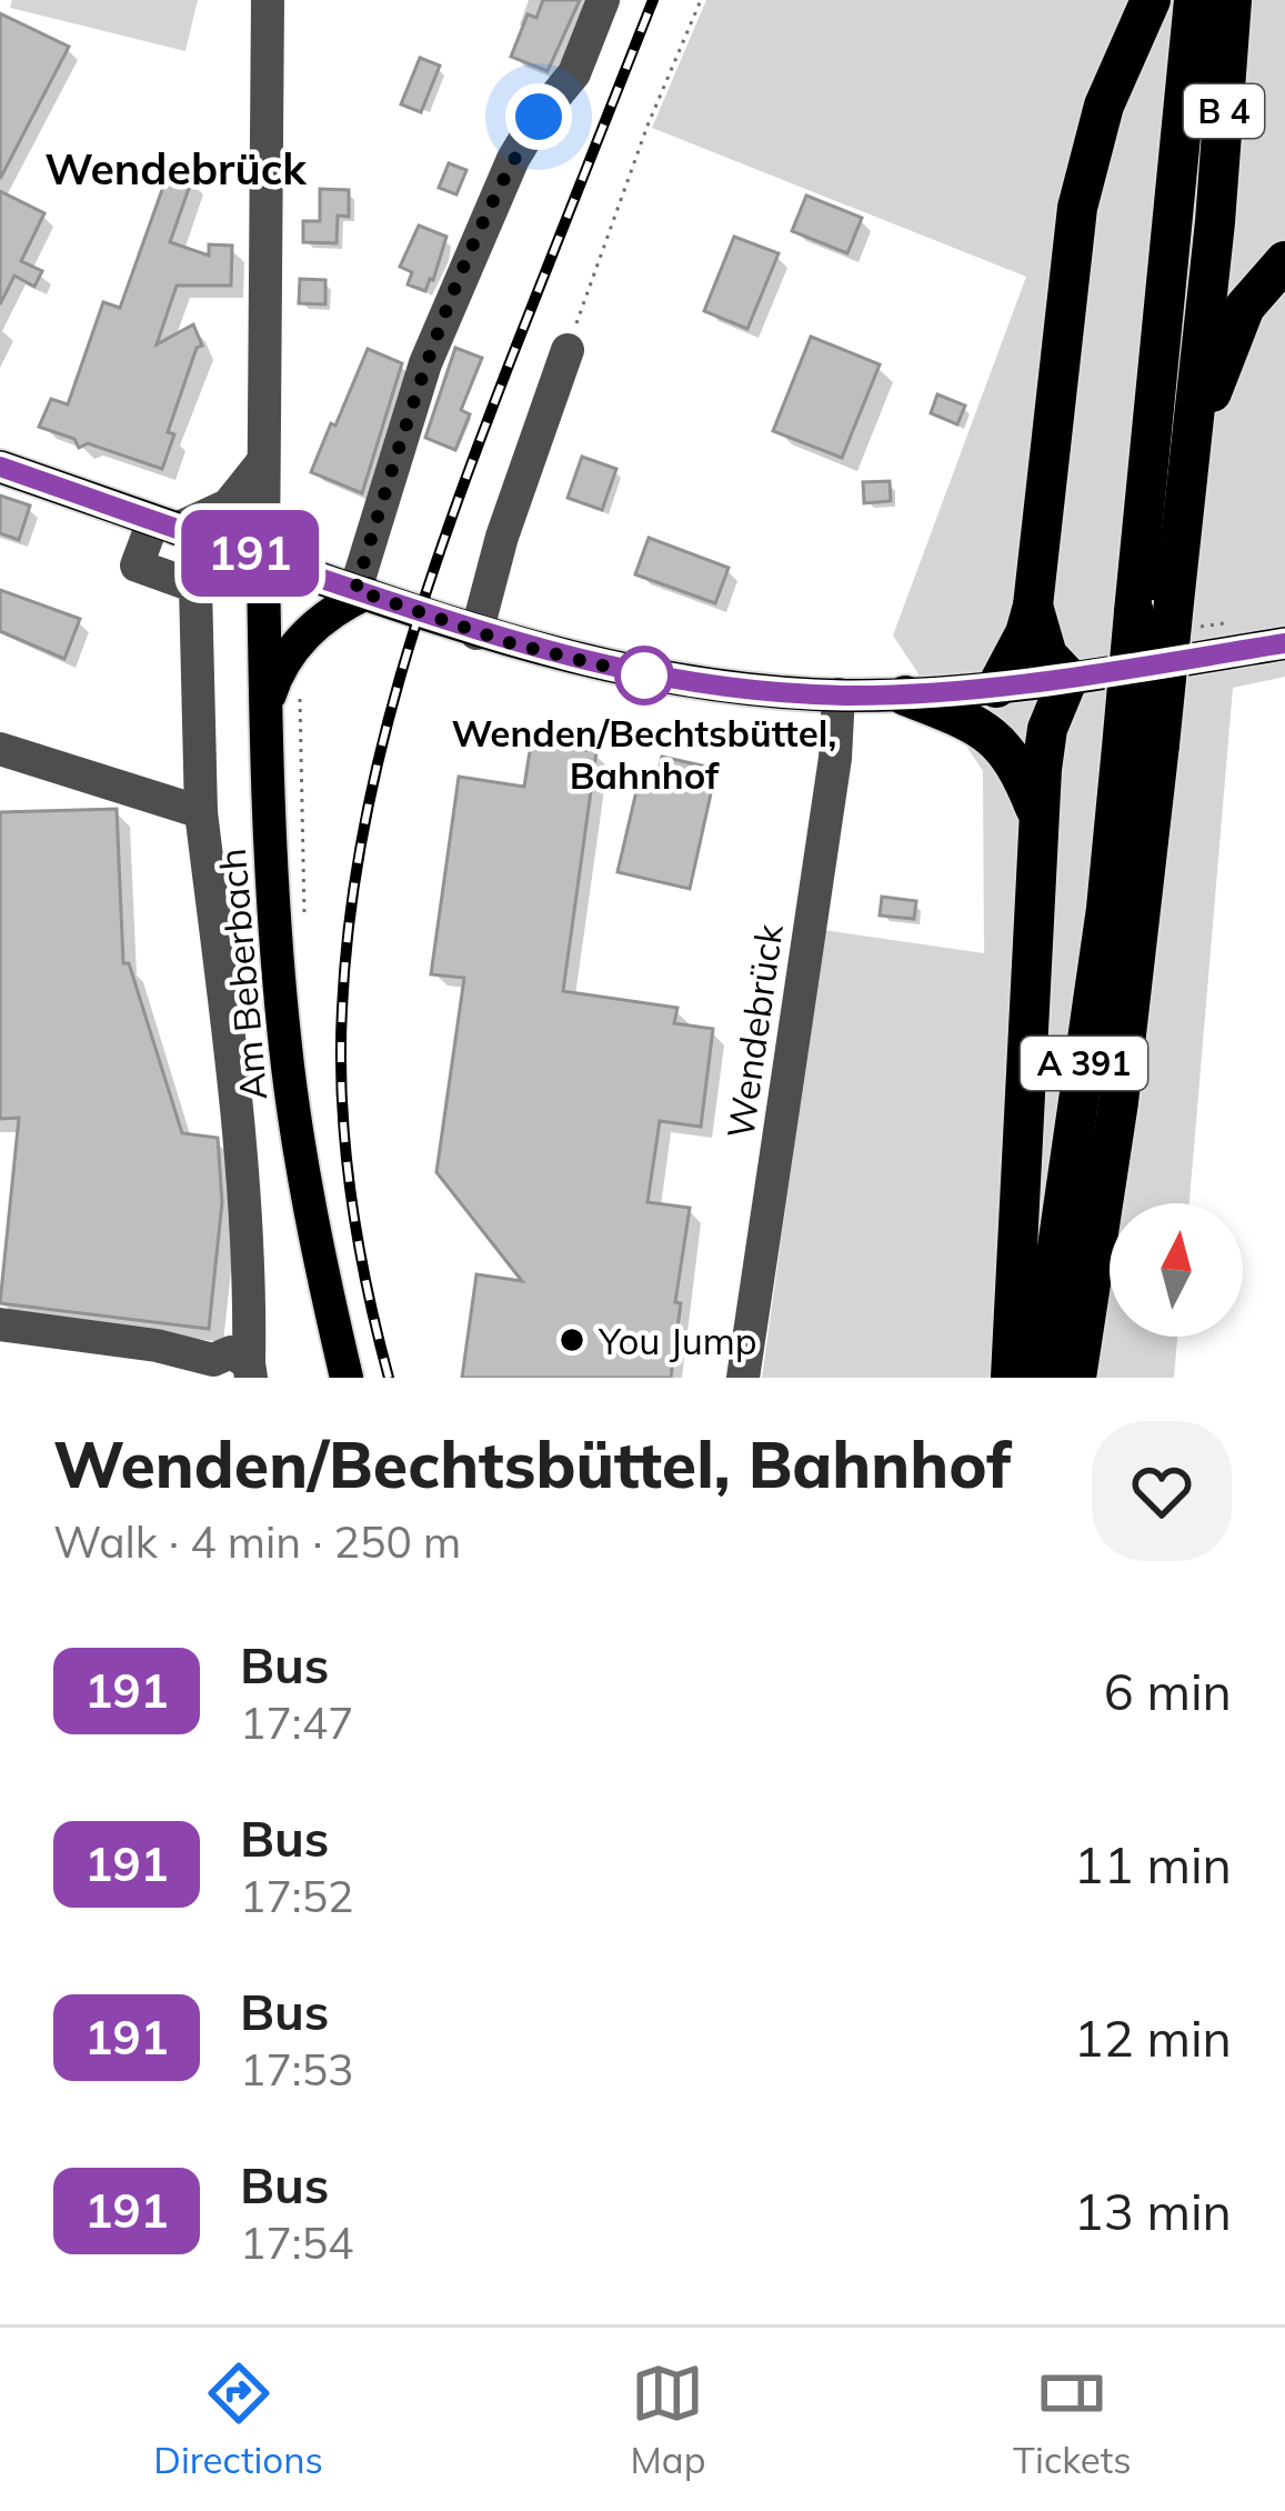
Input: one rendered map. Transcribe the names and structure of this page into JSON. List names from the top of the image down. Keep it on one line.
{"streets":{"highway":["B 4","A 391"],"main road":["Am Beberbach"],"street":["Wendebrück"]},"crossings":[["B 4","A 391"]],"districts":["Wendebrück"],"places":["Wenden/Bechtsbüttel, Bahnhof","You Jump"],"lines":["bus line 191"],"north":"top","page":{"on_map":"191","heading":["Wenden/Bechtsbüttel, Bahnhof","Walk · 4 min · 250 m"],"list":[{"mark":"191","name":"Bus","note":"17:47","value":"6 min"},{"mark":"191","name":"Bus","note":"17:52","value":"11 min"},{"mark":"191","name":"Bus","note":"17:53","value":"12 min"},{"mark":"191","name":"Bus","note":"17:54","value":"13 min"}],"tabs":["Directions","Map","Tickets"]}}
